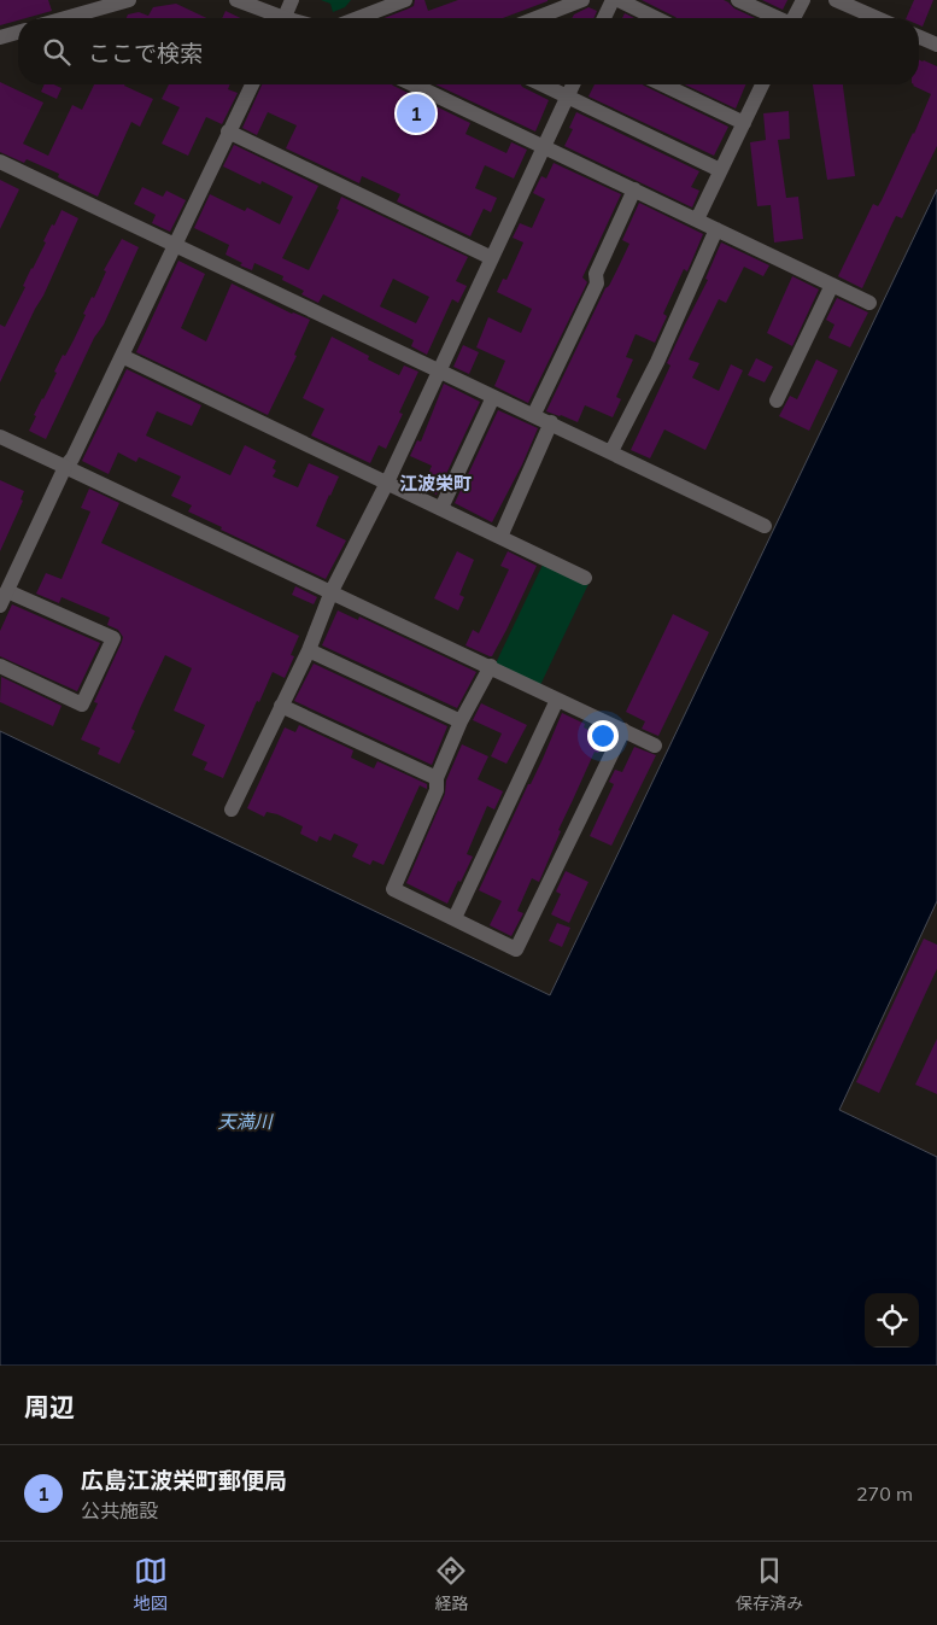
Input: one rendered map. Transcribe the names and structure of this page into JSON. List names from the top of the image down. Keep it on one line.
{"districts":["江波栄町"],"water":["天満川"],"page":{"search":"ここで検索","pins":"1","heading":"周辺","list":[{"mark":"1","name":"広島江波栄町郵便局","note":"公共施設","value":"270 m"}],"nav":["地図","経路","保存済み"]}}
